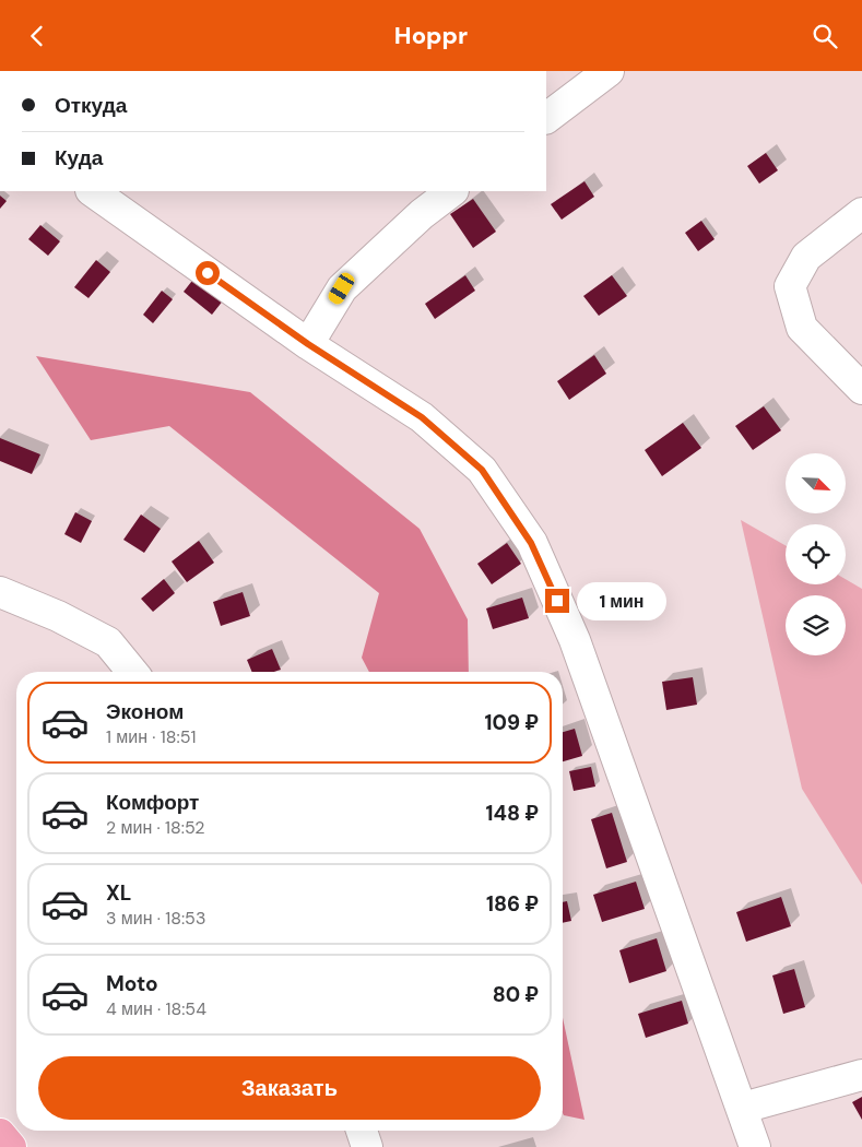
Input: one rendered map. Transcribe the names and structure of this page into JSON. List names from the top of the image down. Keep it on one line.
{"north":"bottom right","page":{"header":"Hoppr","banner":["Откуда","Куда"],"bubble":"1 мин","list":[{"name":"Эконом","note":"1 мин · 18:51","value":"109 ₽"},{"name":"Комфорт","note":"2 мин · 18:52","value":"148 ₽"},{"name":"XL","note":"3 мин · 18:53","value":"186 ₽"},{"name":"Moto","note":"4 мин · 18:54","value":"80 ₽"}],"buttons":"Заказать"}}
